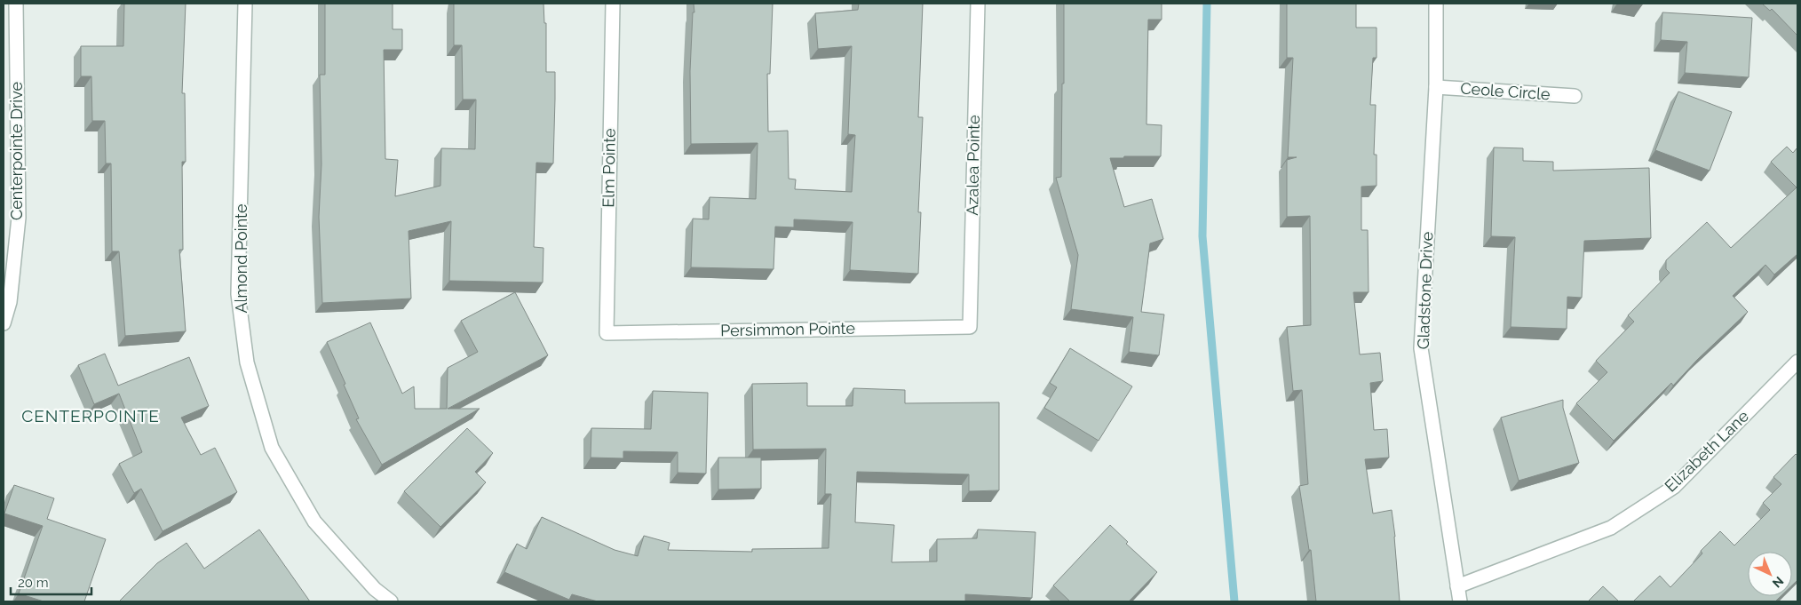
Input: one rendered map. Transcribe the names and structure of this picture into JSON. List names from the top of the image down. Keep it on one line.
{"streets":{"street":["Ceole Circle","Centerpointe Drive","Azalea Pointe","Elm Pointe","Almond Pointe","Gladstone Drive","Persimmon Pointe","Elizabeth Lane"]},"crossings":[["Ceole Circle","Gladstone Drive"],["Azalea Pointe","Persimmon Pointe"],["Elm Pointe","Persimmon Pointe"],["Gladstone Drive","Elizabeth Lane"]],"districts":["CENTERPOINTE"],"scale_bar":"20 m","north":"bottom right"}
